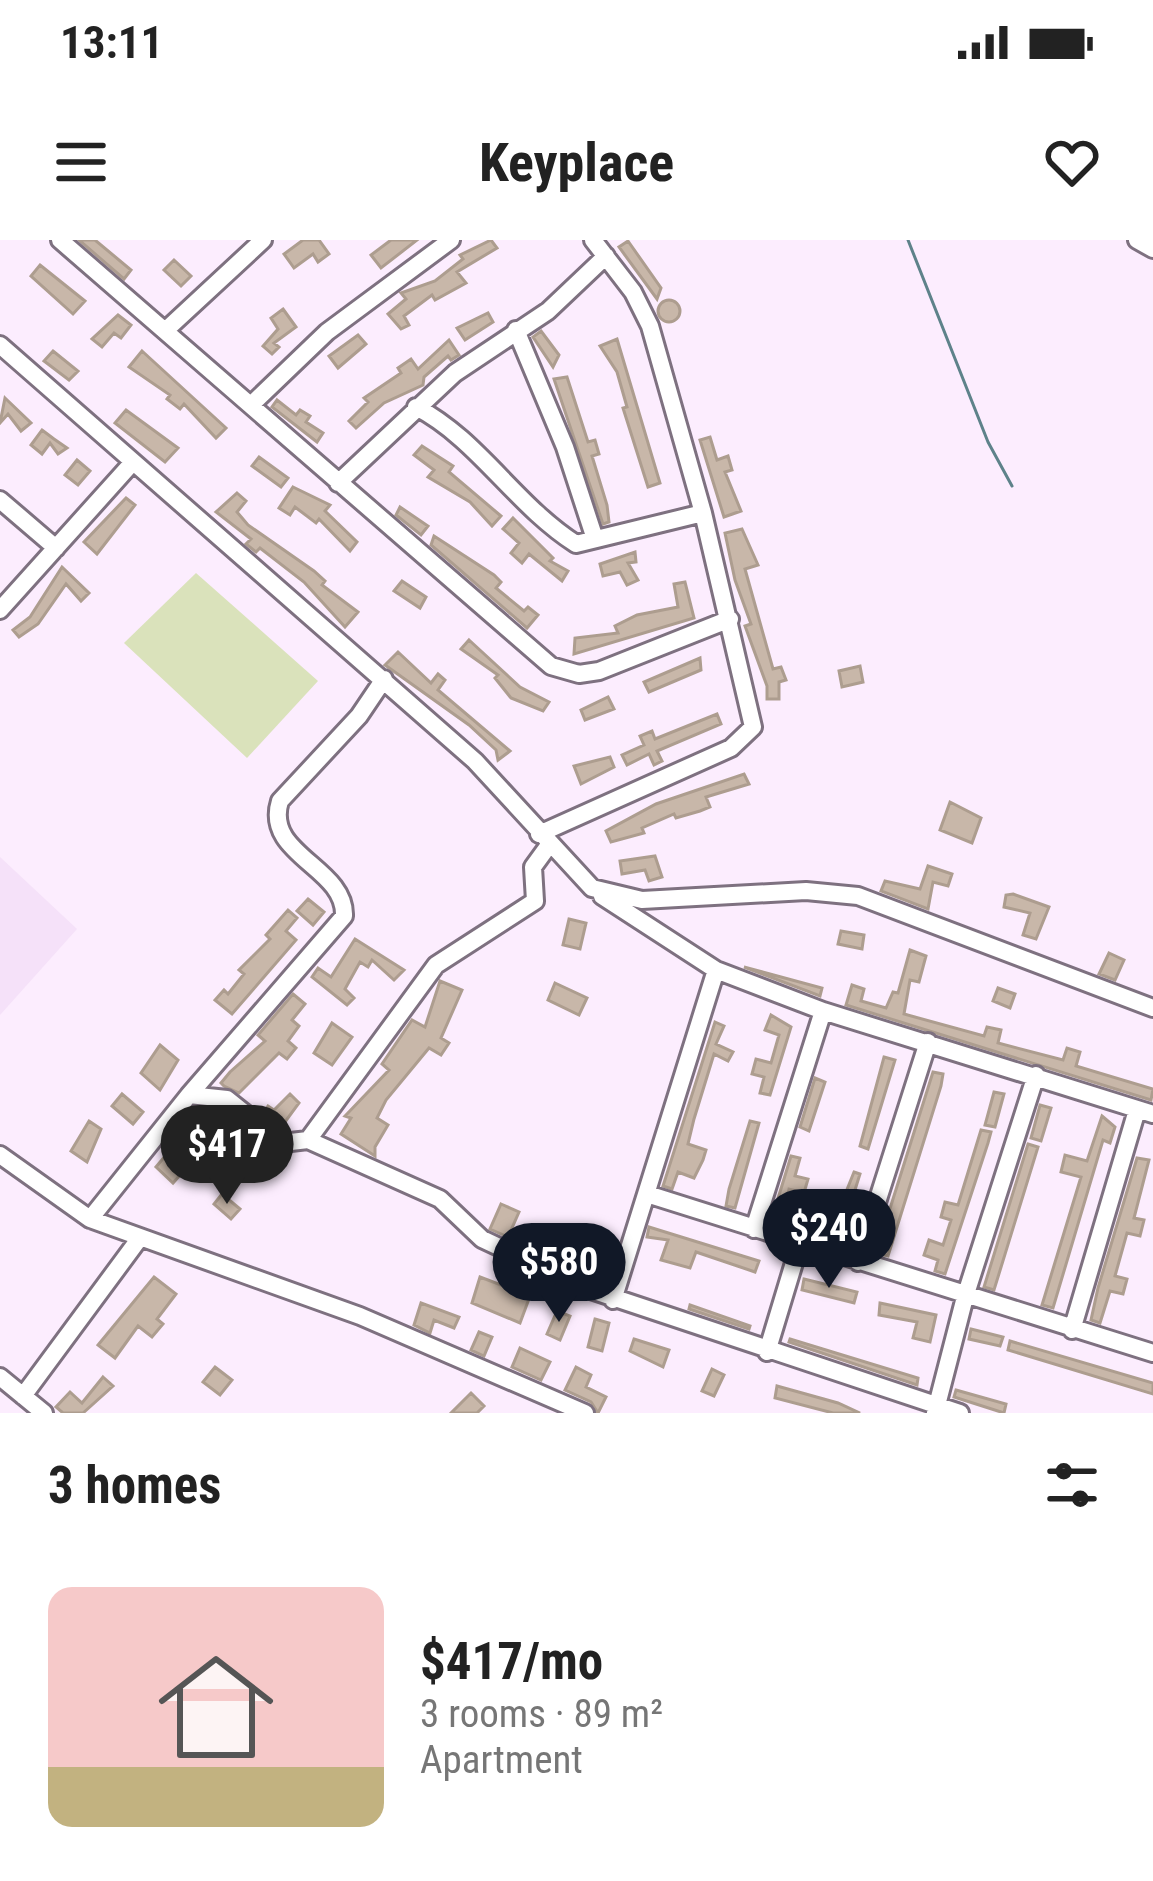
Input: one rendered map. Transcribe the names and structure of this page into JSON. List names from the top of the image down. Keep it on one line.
{"page":{"status":"13:11","header":"Keyplace","price":["$417","$240","$580"],"heading":"3 homes","list":[{"name":"$417/mo","note":"3 rooms · 89 m² · Apartment"}]}}
